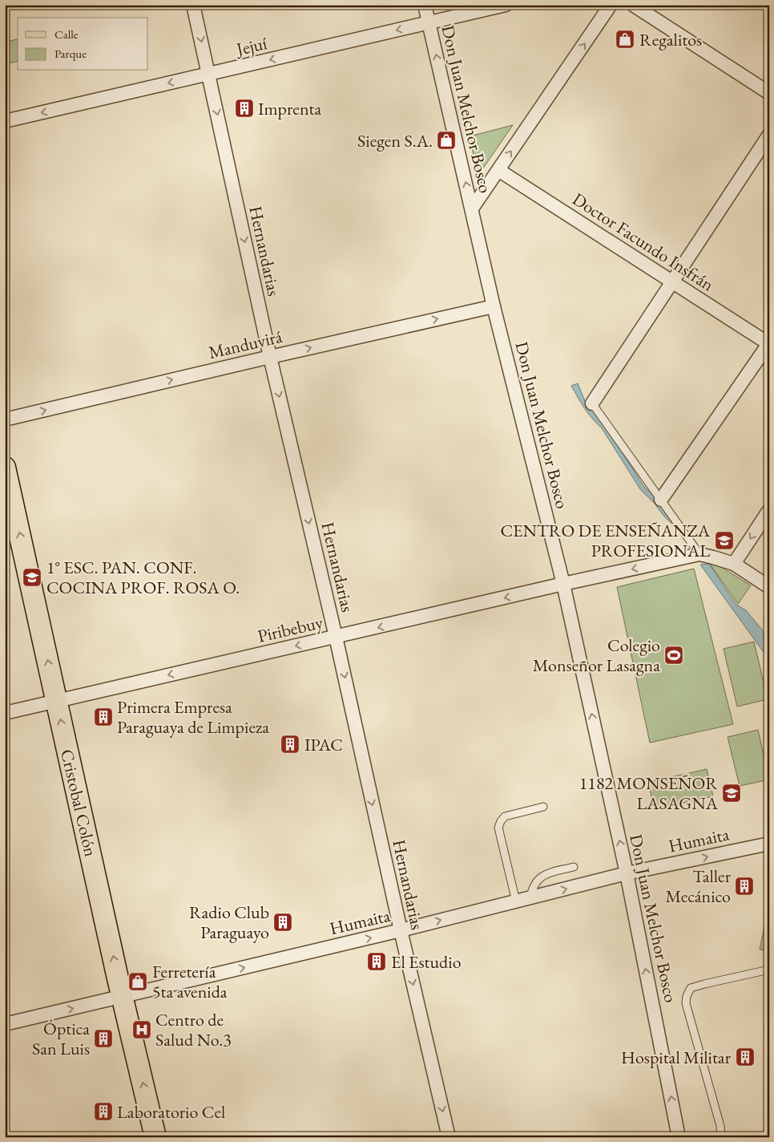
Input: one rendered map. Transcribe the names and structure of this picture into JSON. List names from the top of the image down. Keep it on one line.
{"streets":{"main road":["Cristobal Colón"],"street":["Jejuí","Don Juan Melchor Bosco","Doctor Facundo Insfrán","Hernandarias","Manduvirá","Piribebuy","Humaita"]},"crossings":[["Jejuí","Don Juan Melchor Bosco"],["Jejuí","Hernandarias"],["Don Juan Melchor Bosco","Manduvirá"],["Don Juan Melchor Bosco","Piribebuy"],["Don Juan Melchor Bosco","Humaita"],["Hernandarias","Manduvirá"],["Hernandarias","Piribebuy"],["Hernandarias","Humaita"],["Piribebuy","Cristobal Colón"],["Cristobal Colón","Humaita"]],"one_way":["Jejuí","Don Juan Melchor Bosco","Hernandarias","Manduvirá","Piribebuy","Cristobal Colón","Humaita"],"places":{"shop":["Regalitos","Siegen S.A.","Ferretería 5ta avenida"],"building":["Imprenta","Primera Empresa Paraguaya de Limpieza","IPAC","Taller Mecánico","Radio Club Paraguayo","El Estudio","Óptica San Luis","Hospital Militar","Laboratorio Cel"],"school or university":["CENTRO DE ENSEÑANZA PROFESIONAL","1° ESC. PAN. CONF. COCINA PROF. ROSA O.","1182 MONSEÑOR LASAGNA"],"sports":["Colegio Monseñor Lasagna"],"hospital":["Centro de Salud No.3"]},"legend":["Calle","Parque"]}
